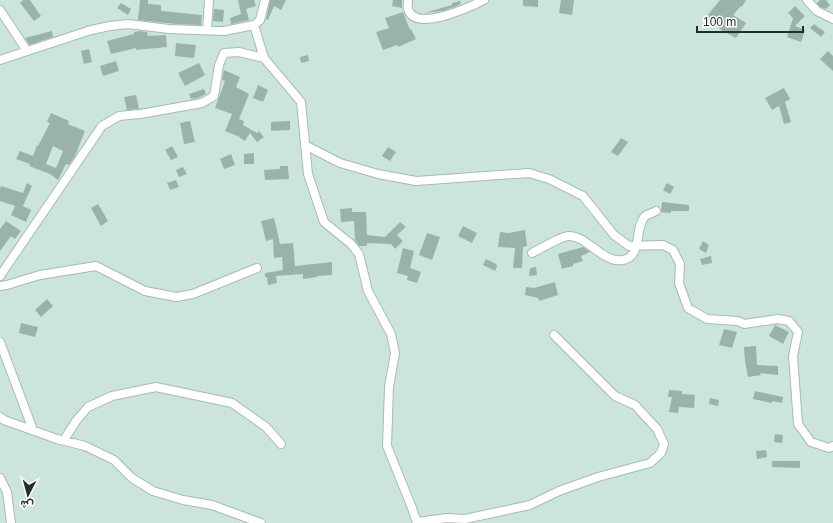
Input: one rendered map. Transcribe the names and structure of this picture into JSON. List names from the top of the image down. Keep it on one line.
{"scale_bar":"100 m","north":"bottom"}
